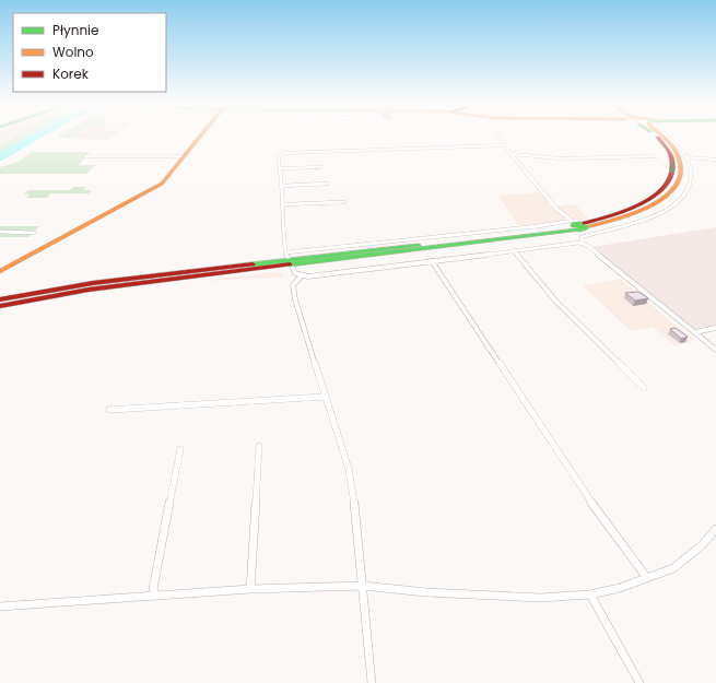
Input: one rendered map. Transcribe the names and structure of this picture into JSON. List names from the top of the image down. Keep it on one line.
{"legend":["Płynnie","Wolno","Korek"]}
